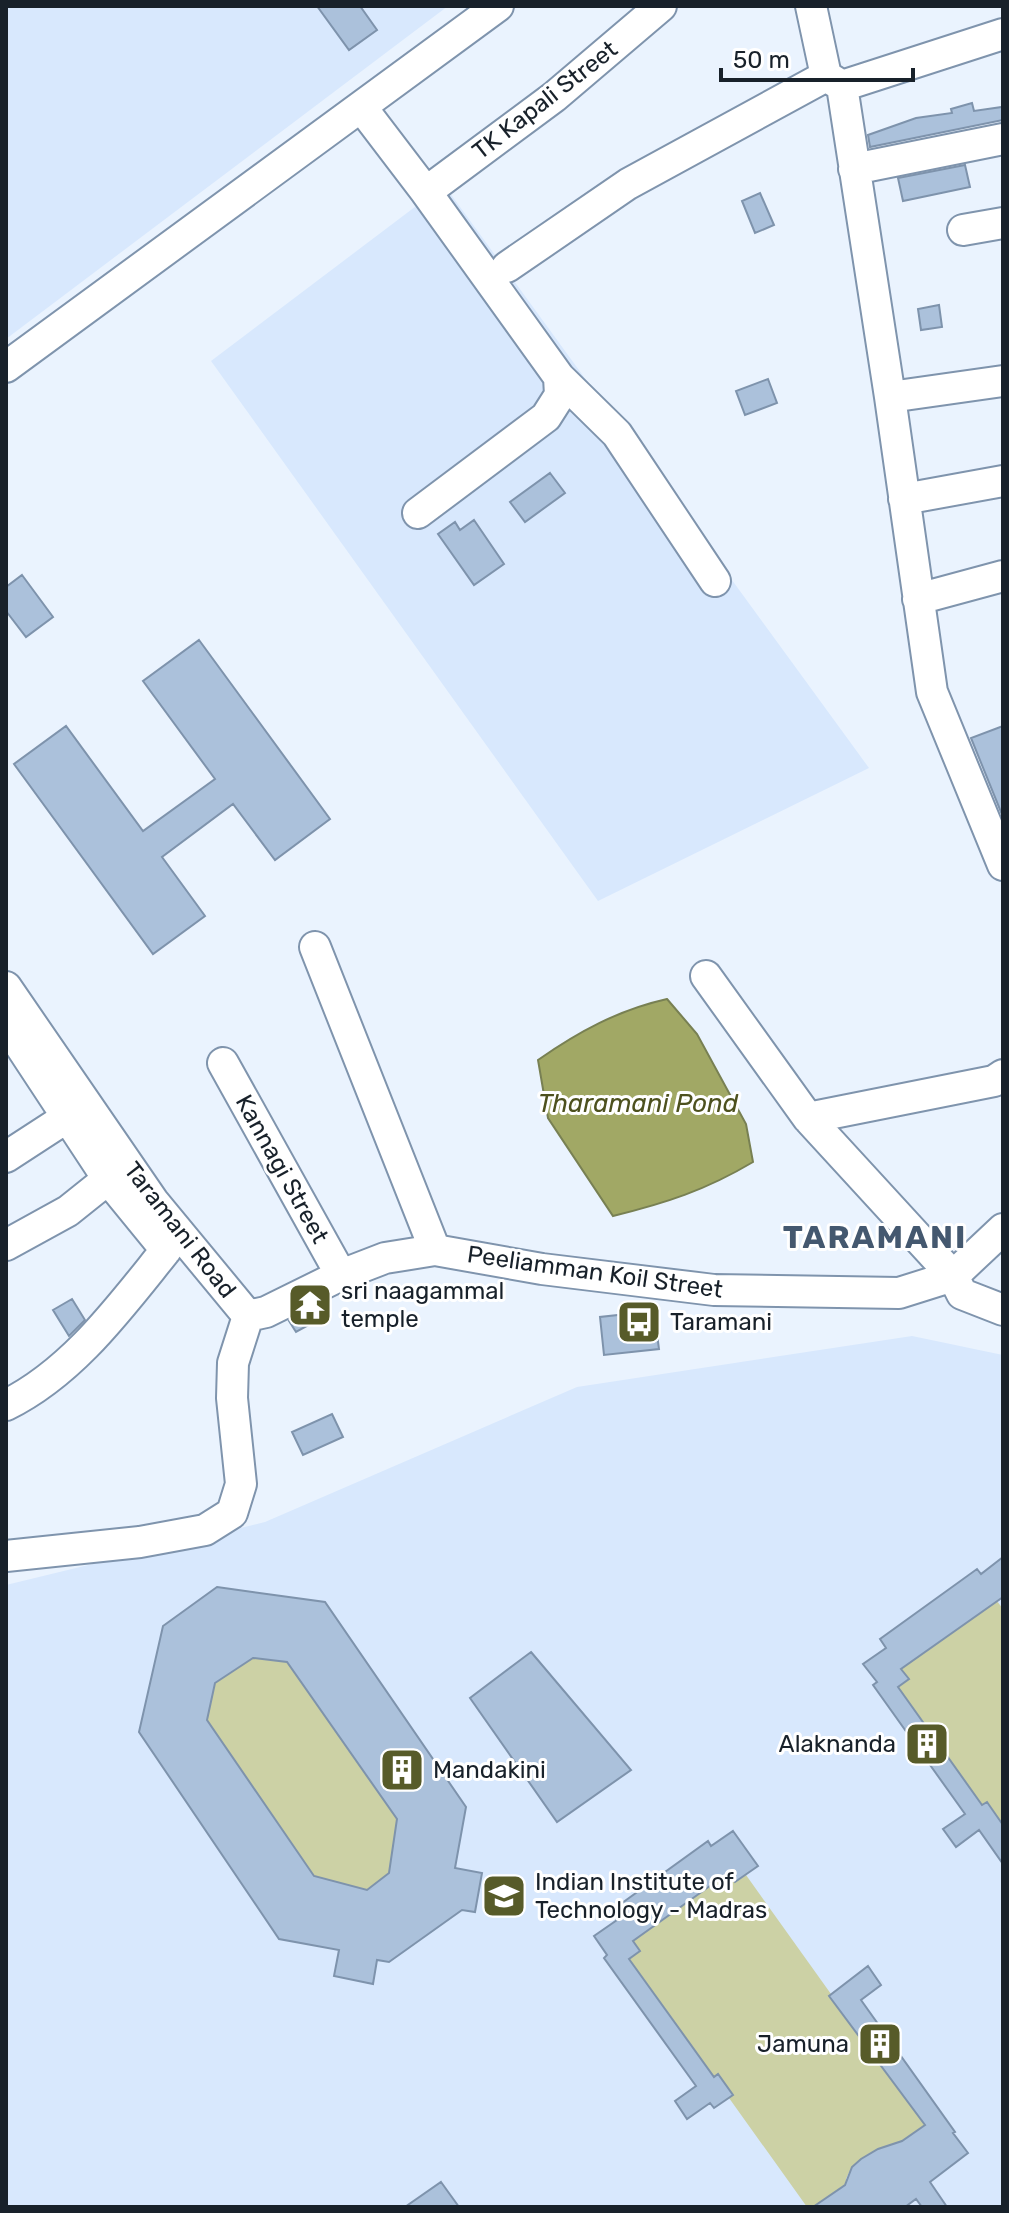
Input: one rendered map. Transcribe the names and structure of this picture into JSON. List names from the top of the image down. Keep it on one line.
{"streets":{"street":["TK Kapali Street","Kannagi Street","Taramani Road","Peeliamman Koil Street"]},"crossings":[["Kannagi Street","Peeliamman Koil Street"],["Taramani Road","Peeliamman Koil Street"]],"districts":["TARAMANI"],"water":["Tharamani Pond"],"places":{"temple":["sri naagammal temple"],"bus stop":["Taramani"],"building":["Alaknanda","Mandakini","Jamuna"],"school or university":["Indian Institute of Technology - Madras"]},"scale_bar":"50 m"}
